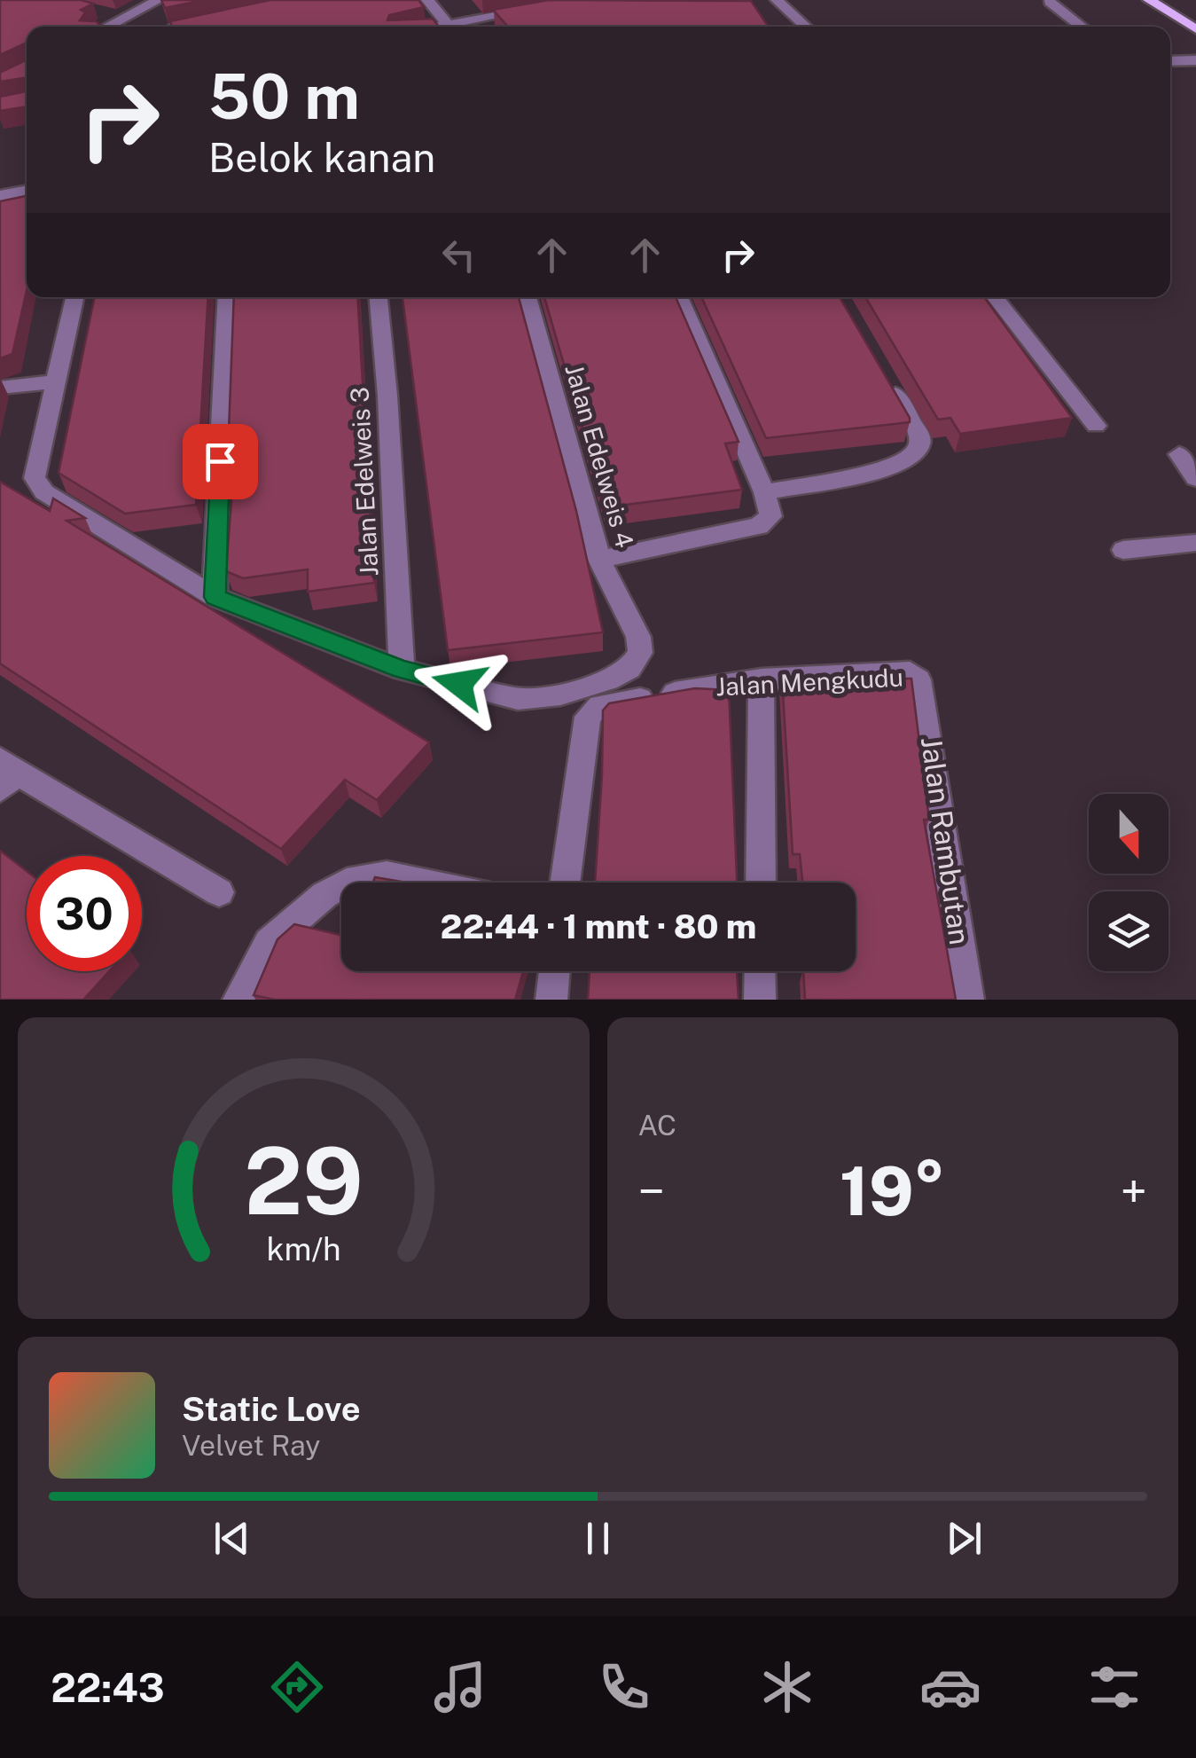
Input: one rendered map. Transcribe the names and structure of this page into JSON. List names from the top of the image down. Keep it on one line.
{"streets":{"street":["Jalan Edelweis 4","Jalan Edelweis 3","Jalan Mengkudu","Jalan Rambutan"]},"crossings":[["Jalan Edelweis 4","Jalan Edelweis 3"],["Jalan Mengkudu","Jalan Rambutan"]],"north":"bottom","page":{"turn":["50 m","Belok kanan"],"limit":"30","trip":"22:44 · 1 mnt · 80 m","tile":"AC","heat":["−","19°","+"],"song":["Static Love","Velvet Ray"],"tabs":"22:43","gauge":["29","km/h"]}}
